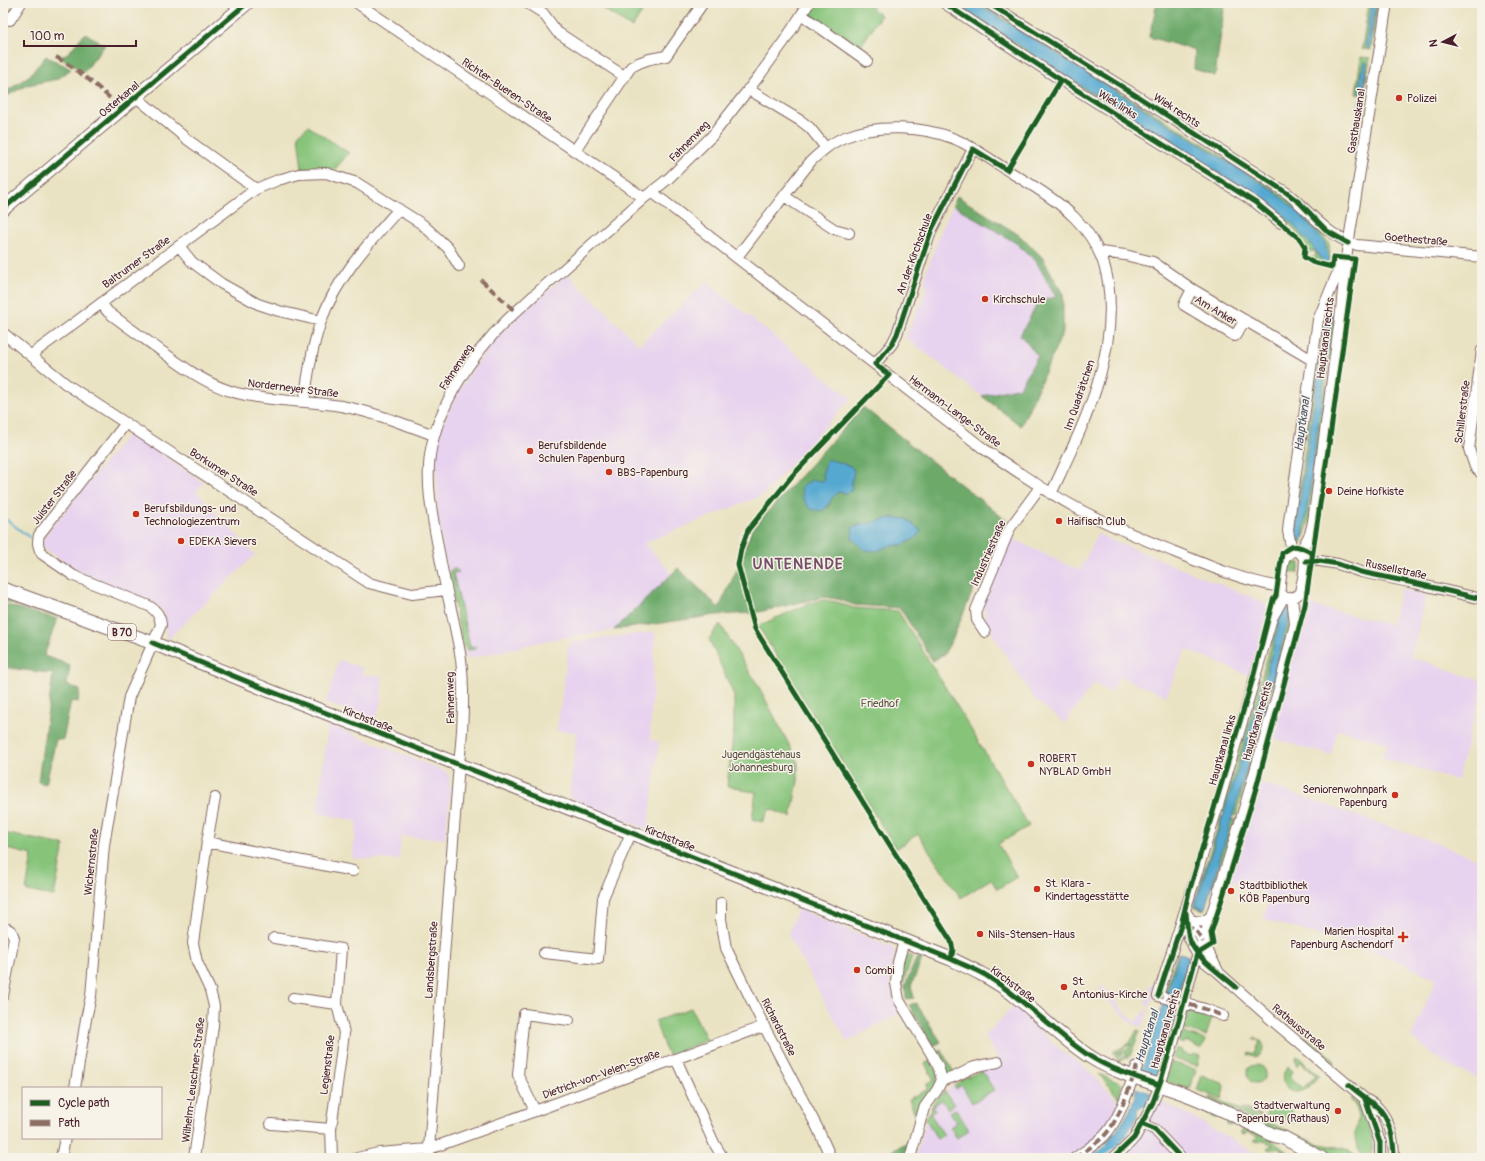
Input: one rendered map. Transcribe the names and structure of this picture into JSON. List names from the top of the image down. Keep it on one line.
{"streets":{"main road":["Osterkanal","B 70","Kirchstraße"],"street":["Richter-Bueren-Straße","Wiek links","Wiek rechts","Gasthauskanal","Fahnenweg","Goethestraße","An der Kirchschule","Baltrumer Straße","Am Anker","Hauptkanal rechts","Norderneyer Straße","Im Quadrätchen","Hermann-Lange-Straße","Schillerstraße","Borkumer Straße","Juister Straße","Industriestraße","Russellstraße","Hauptkanal links","Wichernstraße","Landsbergstraße","Richardstraße","Rathausstraße","Legienstraße","Dietrich-von-Velen-Straße","Wilhelm-Leuschner-Straße"]},"crossings":[["Richter-Bueren-Straße","Fahnenweg"],["Richter-Bueren-Straße","Hermann-Lange-Straße"],["Wiek rechts","Gasthauskanal"],["Wiek rechts","Goethestraße"],["Wiek rechts","Hauptkanal rechts"],["Gasthauskanal","Goethestraße"],["Gasthauskanal","Hauptkanal rechts"],["Fahnenweg","Norderneyer Straße"],["Fahnenweg","Hermann-Lange-Straße"],["Fahnenweg","Borkumer Straße"],["Fahnenweg","Kirchstraße"],["Fahnenweg","Landsbergstraße"],["Goethestraße","Hauptkanal rechts"],["An der Kirchschule","Im Quadrätchen"],["An der Kirchschule","Hermann-Lange-Straße"],["Baltrumer Straße","Norderneyer Straße"],["Baltrumer Straße","Borkumer Straße"],["Am Anker","Im Quadrätchen"],["Hauptkanal rechts","Hermann-Lange-Straße"],["Hauptkanal rechts","Russellstraße"],["Hauptkanal rechts","B 70"],["Hauptkanal rechts","Kirchstraße"],["Hauptkanal rechts","Hauptkanal links"],["Hauptkanal rechts","Rathausstraße"],["Im Quadrätchen","Hermann-Lange-Straße"],["Hermann-Lange-Straße","Industriestraße"],["Borkumer Straße","Juister Straße"],["Juister Straße","Kirchstraße"],["Juister Straße","Wichernstraße"],["Russellstraße","Hauptkanal links"],["B 70","Kirchstraße"],["Kirchstraße","Wichernstraße"],["Kirchstraße","Landsbergstraße"],["Landsbergstraße","Dietrich-von-Velen-Straße"],["Richardstraße","Dietrich-von-Velen-Straße"]],"districts":["UNTENENDE"],"water":["Hauptkanal"],"parks":["Friedhof","Jugendgästehaus Johannesburg"],"places":{"other":["Polizei","Kirchschule","Berufsbildende Schulen Papenburg","BBS-Papenburg","Deine Hofkiste","Berufsbildungs- und Technologiezentrum","Haifisch Club","EDEKA Sievers","ROBERT NYBLAD GmbH","Seniorenwohnpark Papenburg","St. Klara - Kindertagesstätte","Stadtbibliothek KÖB Papenburg","Nils-Stensen-Haus","Combi","St. Antonius-Kirche","Stadtverwaltung Papenburg (Rathaus)"],"health":["Marien Hospital Papenburg Aschendorf"]},"legend":["Cycle path","Path"],"scale_bar":"100 m","north":"left"}
